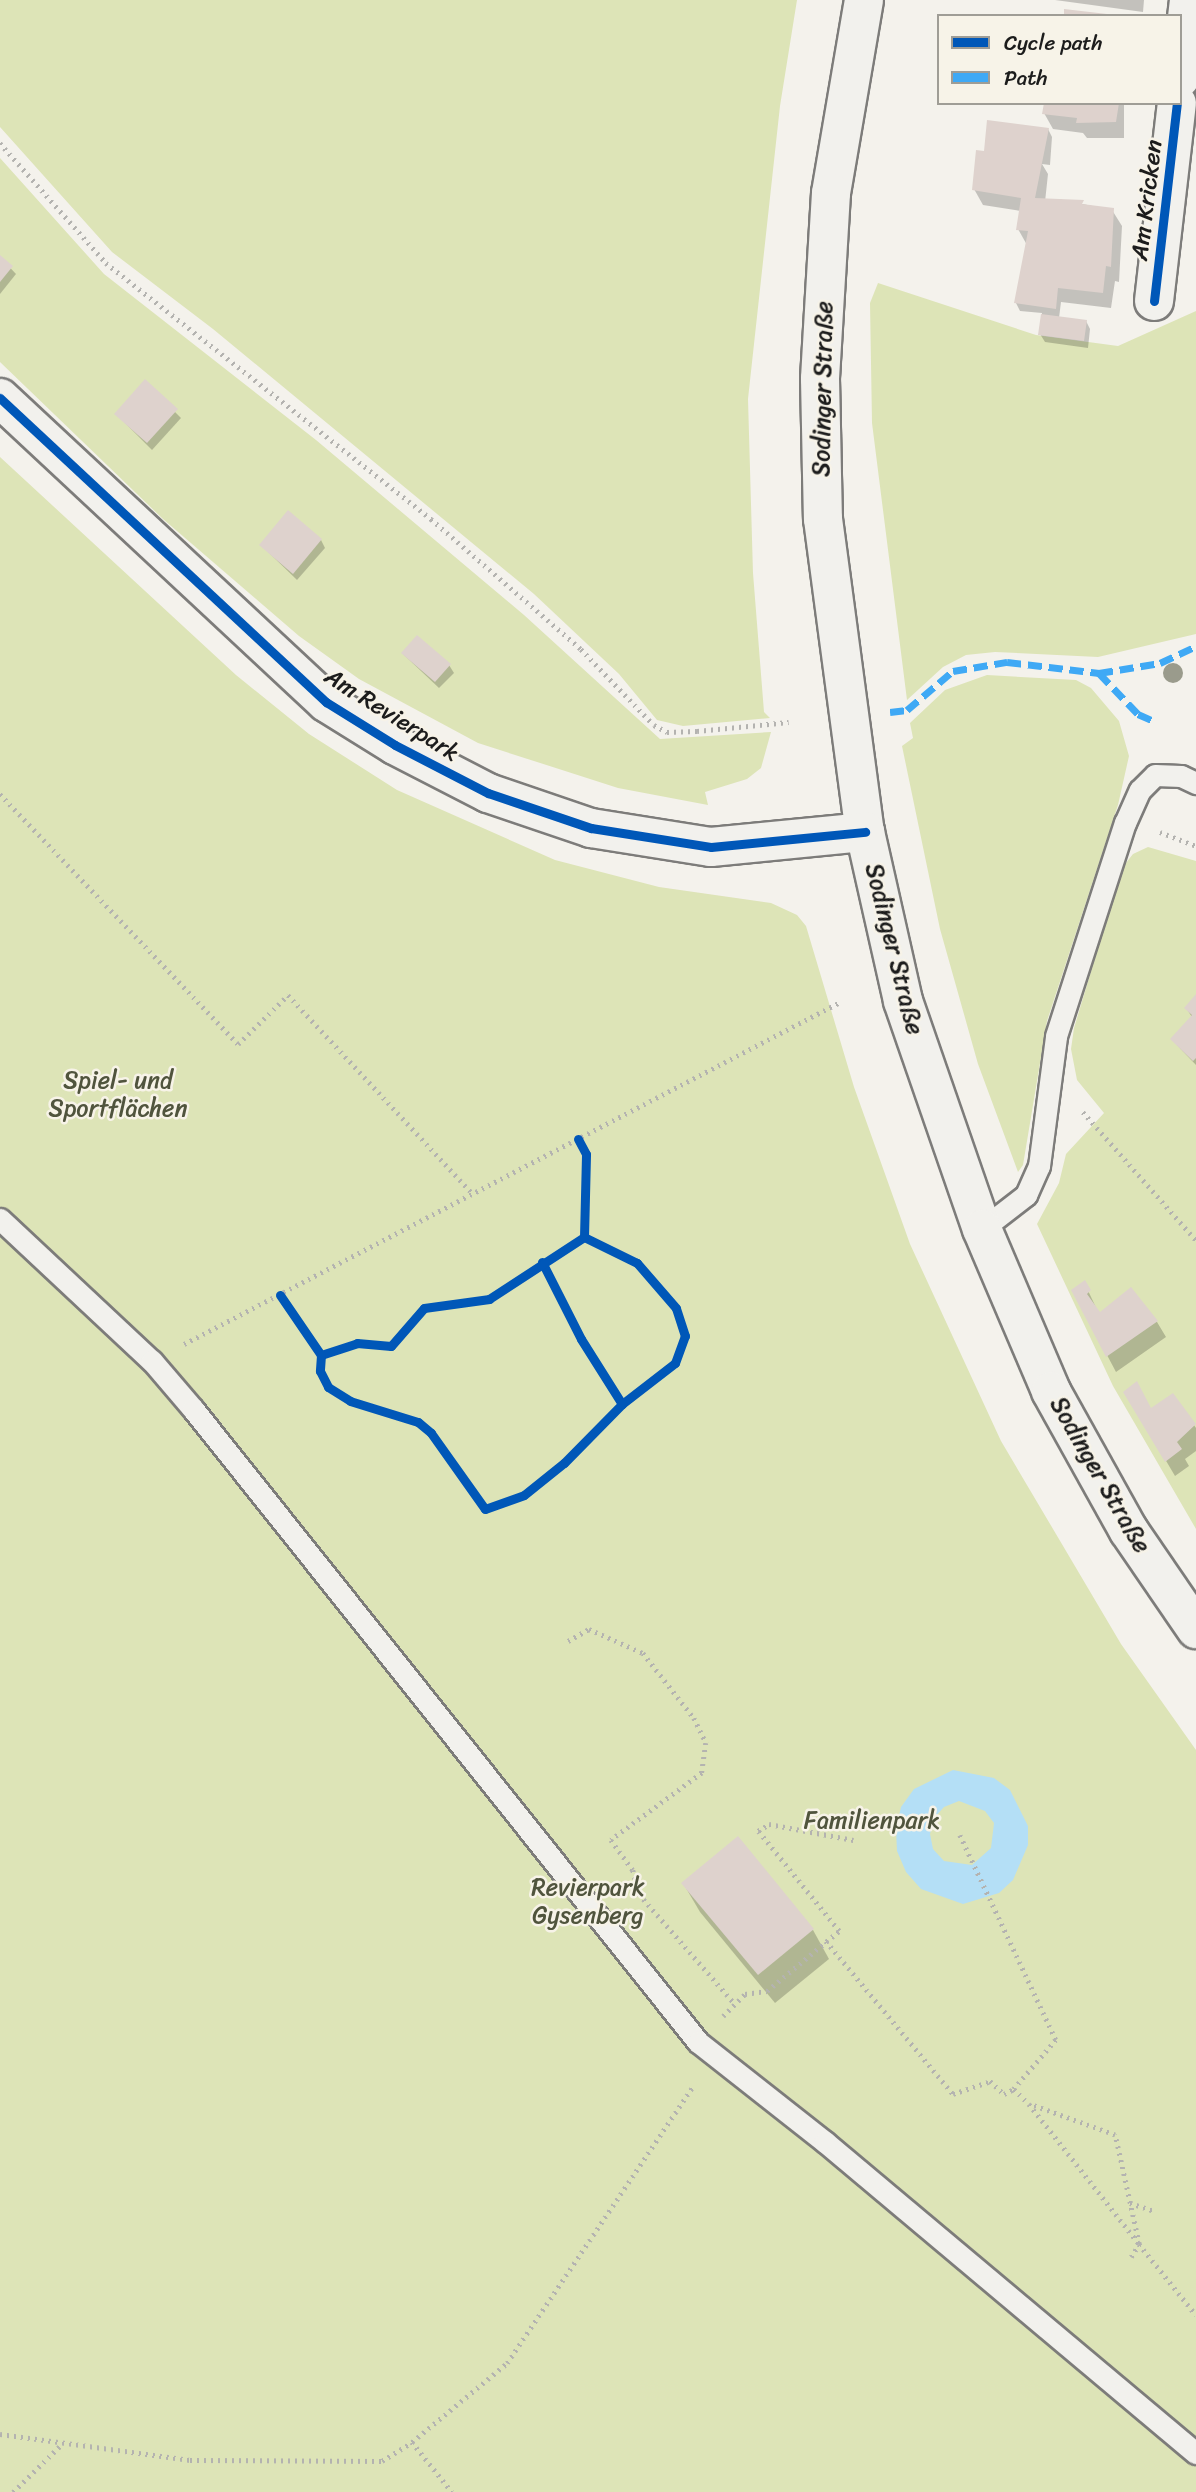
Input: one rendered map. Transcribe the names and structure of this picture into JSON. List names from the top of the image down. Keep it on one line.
{"streets":{"main road":["Am Kricken","Sodinger Straße","Am Revierpark"]},"crossings":[["Sodinger Straße","Am Revierpark"]],"parks":["Spiel- und Sportflächen","Familienpark","Revierpark Gysenberg"],"legend":["Cycle path","Path"]}
